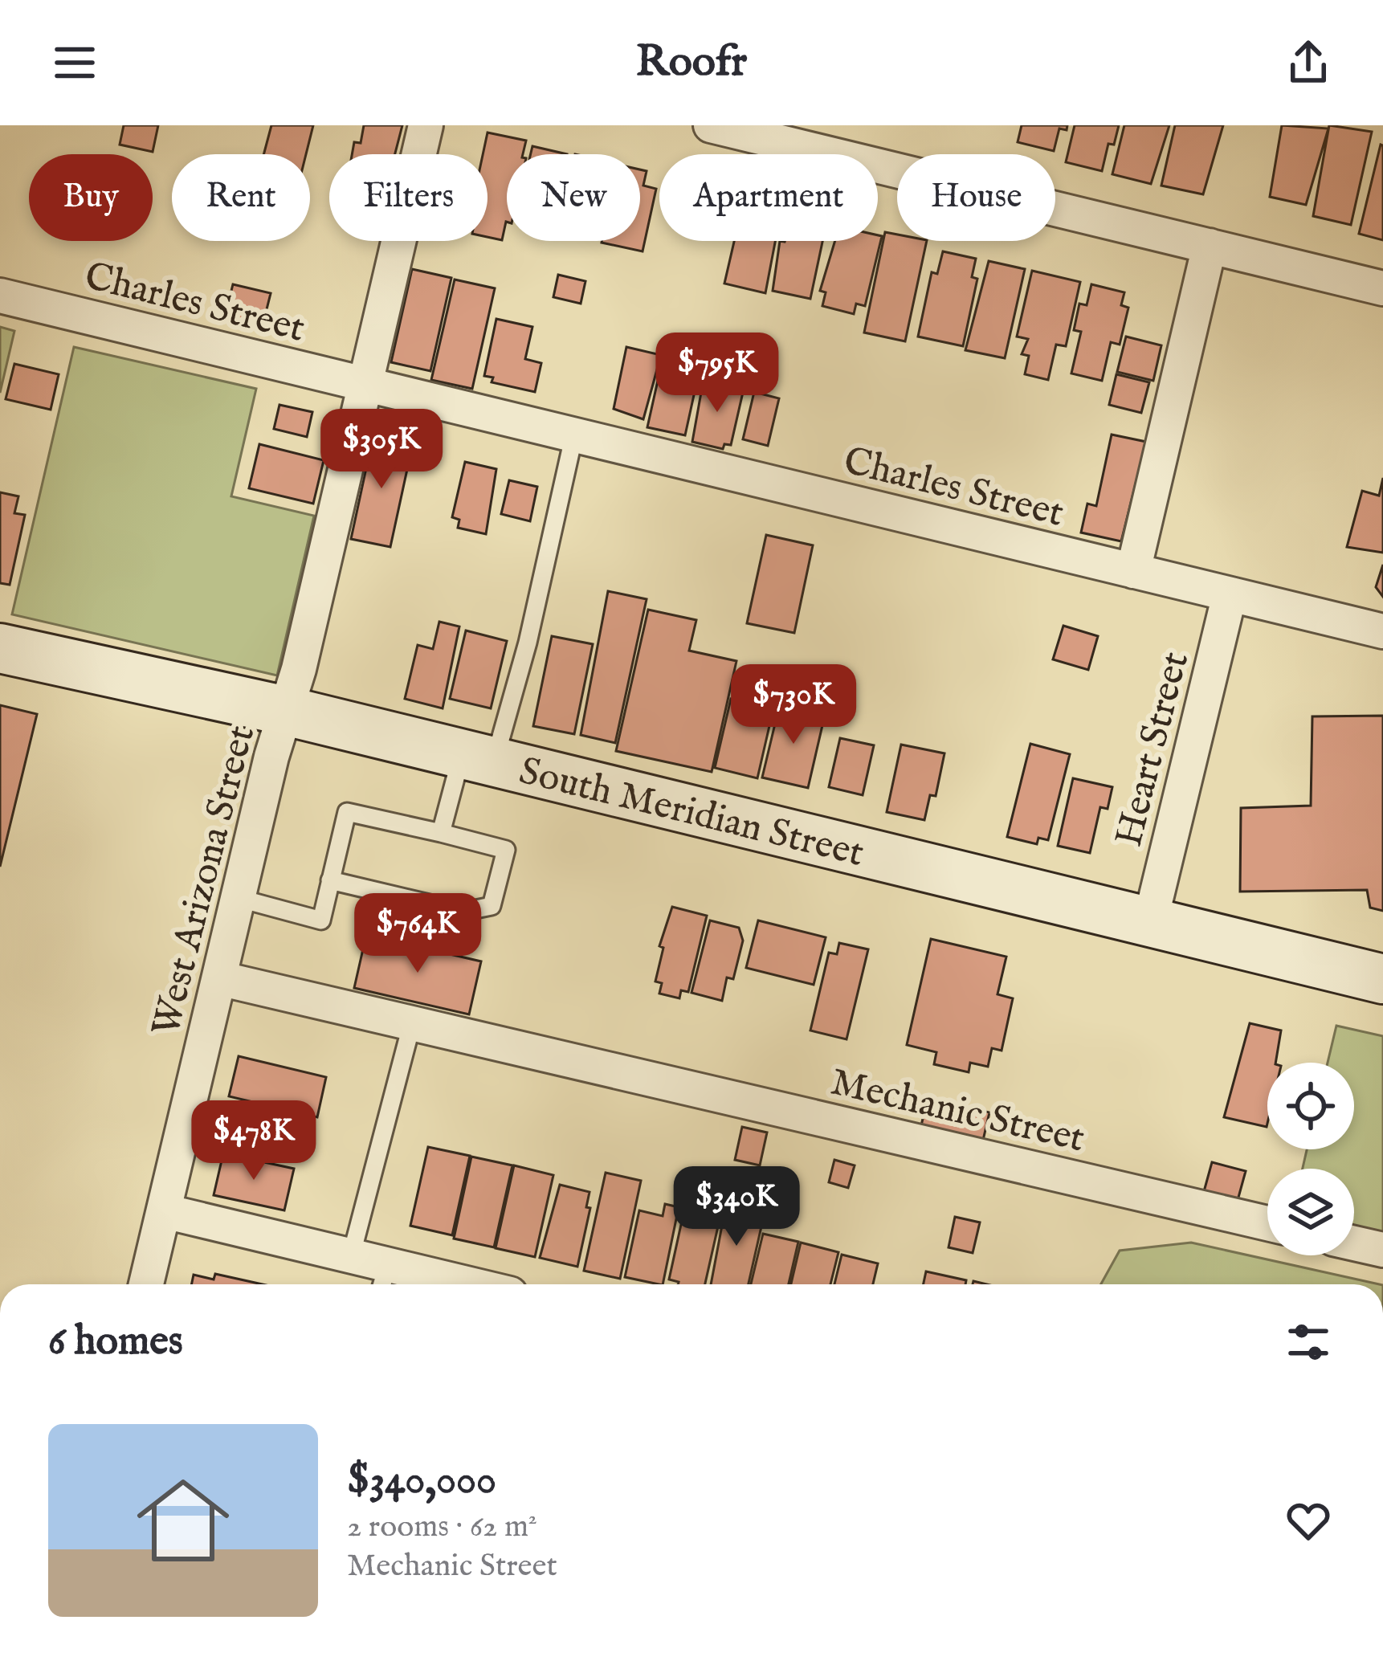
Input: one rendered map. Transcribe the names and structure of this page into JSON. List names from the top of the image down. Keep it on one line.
{"streets":{"main road":["South Meridian Street"],"street":["Charles Street","Heart Street","West Arizona Street","Mechanic Street"]},"crossings":[["Charles Street","Heart Street"],["Charles Street","West Arizona Street"],["Heart Street","South Meridian Street"],["South Meridian Street","West Arizona Street"],["West Arizona Street","Mechanic Street"]],"page":{"header":"Roofr","chip":["Buy","Rent","Filters","New","Apartment","House"],"price":["$795K","$305K","$730K","$764K","$478K","$340K"],"heading":"6 homes","list":[{"name":"$340,000","note":"2 rooms · 62 m² · Mechanic Street"}]}}
